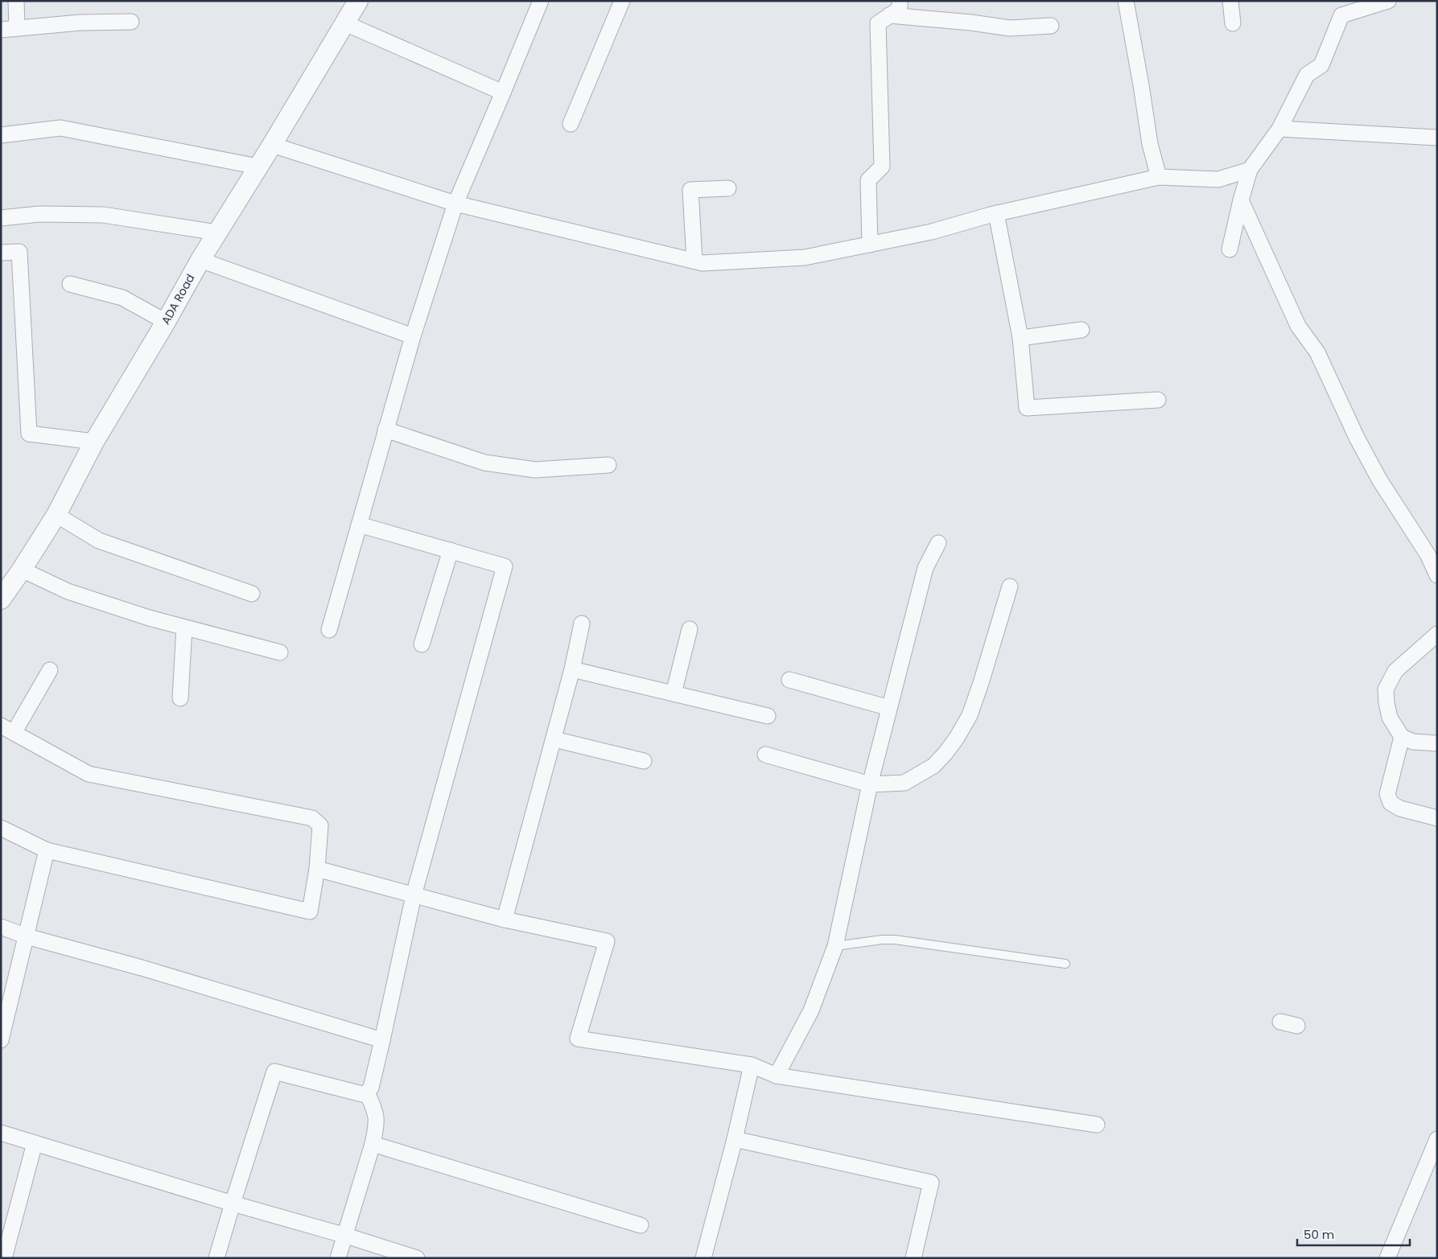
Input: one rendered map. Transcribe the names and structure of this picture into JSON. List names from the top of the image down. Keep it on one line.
{"streets":{"street":["ADA Road"]},"scale_bar":"50 m"}
